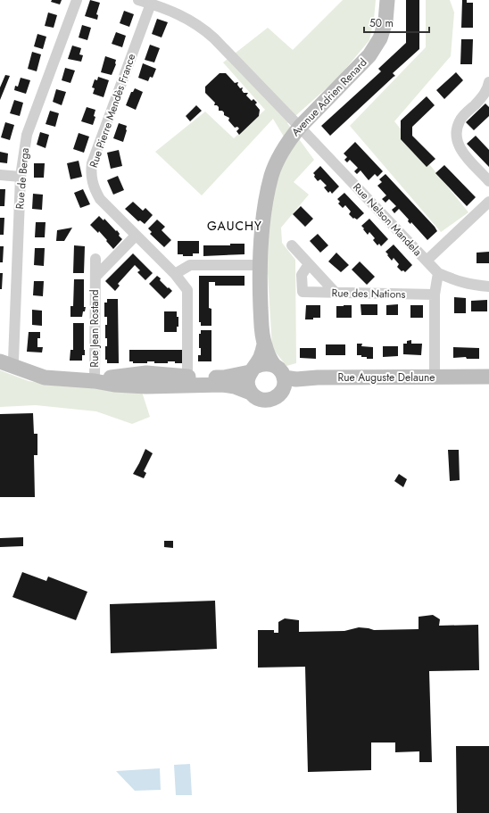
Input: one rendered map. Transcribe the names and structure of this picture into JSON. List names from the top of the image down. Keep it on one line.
{"streets":{"street":["Avenue Adrien Renard","Rue Pierre Mendès France","Rue de Berga","Rue Nelson Mandela","Rue des Nations","Rue Jean Rostand","Rue Auguste Delaune"]},"crossings":[["Avenue Adrien Renard","Rue Nelson Mandela"],["Avenue Adrien Renard","Rue Auguste Delaune"],["Rue Pierre Mendès France","Rue Nelson Mandela"],["Rue Pierre Mendès France","Rue Jean Rostand"]],"districts":["GAUCHY"],"scale_bar":"50 m"}
